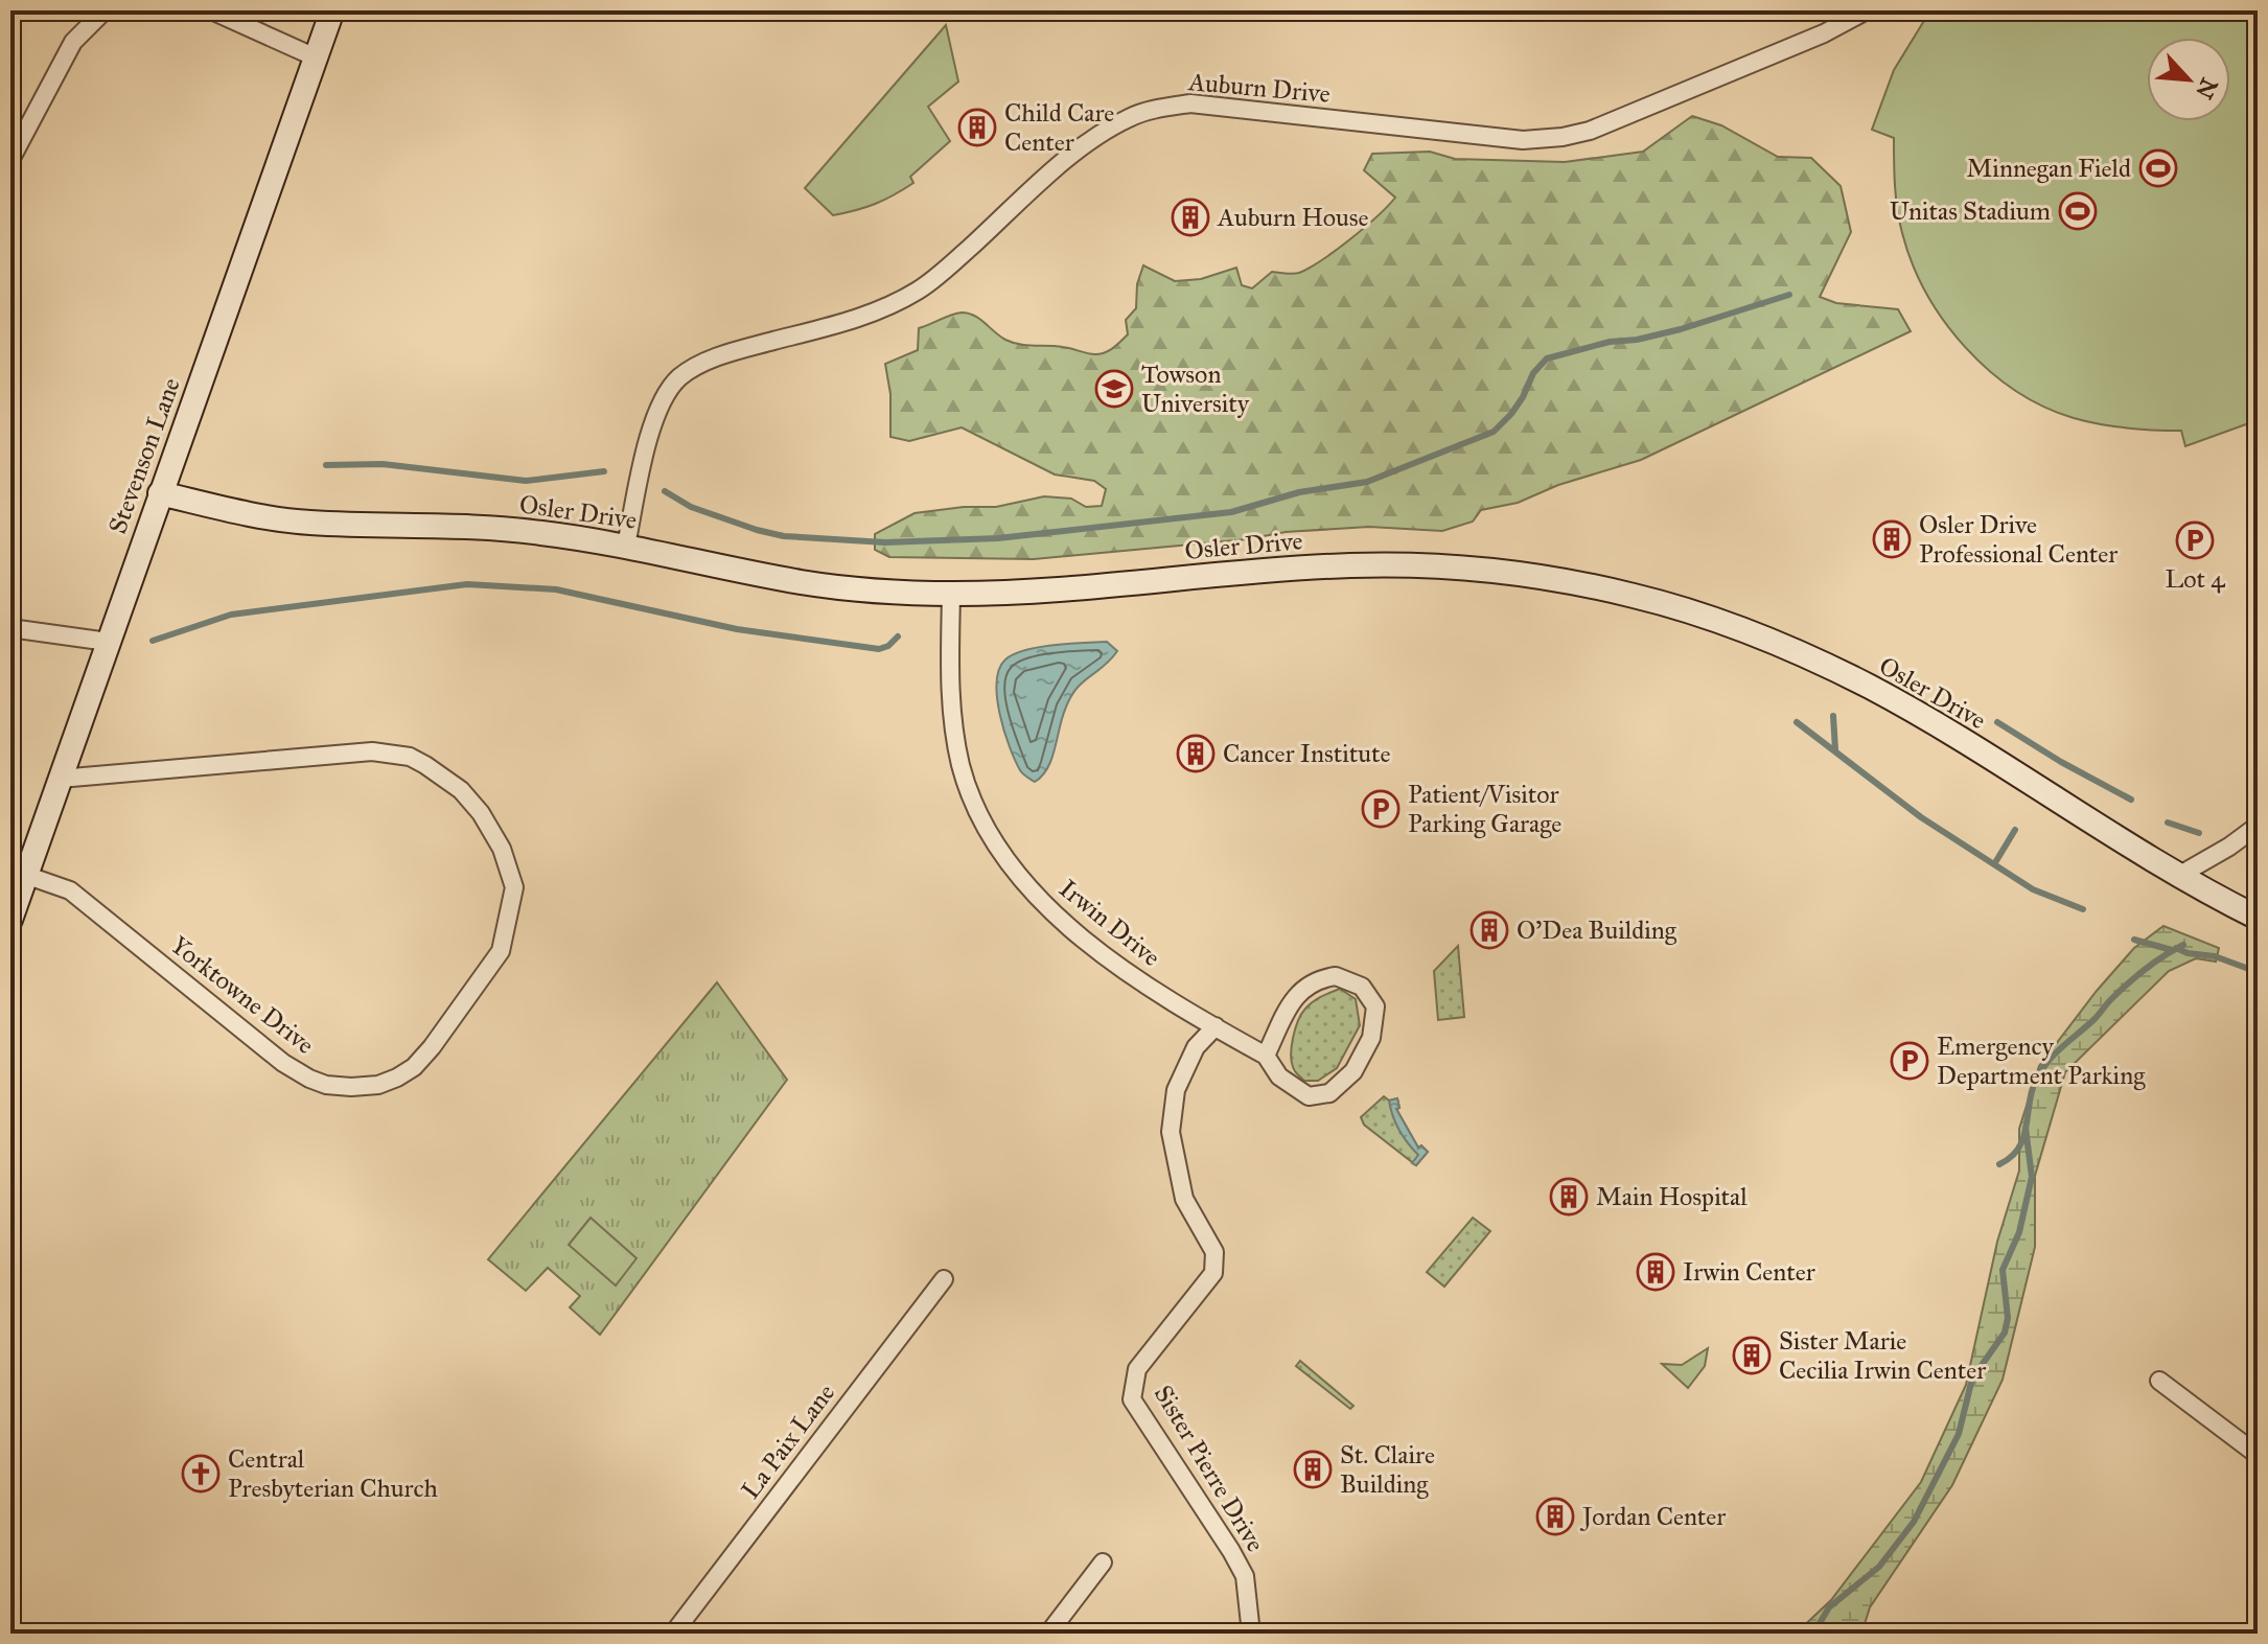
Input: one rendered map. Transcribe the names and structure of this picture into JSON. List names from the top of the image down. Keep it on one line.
{"streets":{"street":["Auburn Drive","Stevenson Lane","Osler Drive","Irwin Drive","Yorktowne Drive","La Paix Lane","Sister Pierre Drive"]},"crossings":[["Auburn Drive","Osler Drive"],["Stevenson Lane","Osler Drive"],["Stevenson Lane","Yorktowne Drive"],["Osler Drive","Irwin Drive"],["Irwin Drive","Sister Pierre Drive"]],"places":{"building":["Child Care Center","Auburn House","Osler Drive Professional Center","Cancer Institute","O'Dea Building","Main Hospital","Irwin Center","Sister Marie Cecilia Irwin Center","St. Claire Building","Jordan Center"],"sports":["Minnegan Field","Unitas Stadium"],"school or university":["Towson University"],"parking":["Lot 4","Patient/Visitor Parking Garage","Emergency Department Parking"],"church":["Central Presbyterian Church"]},"north":"bottom right"}
